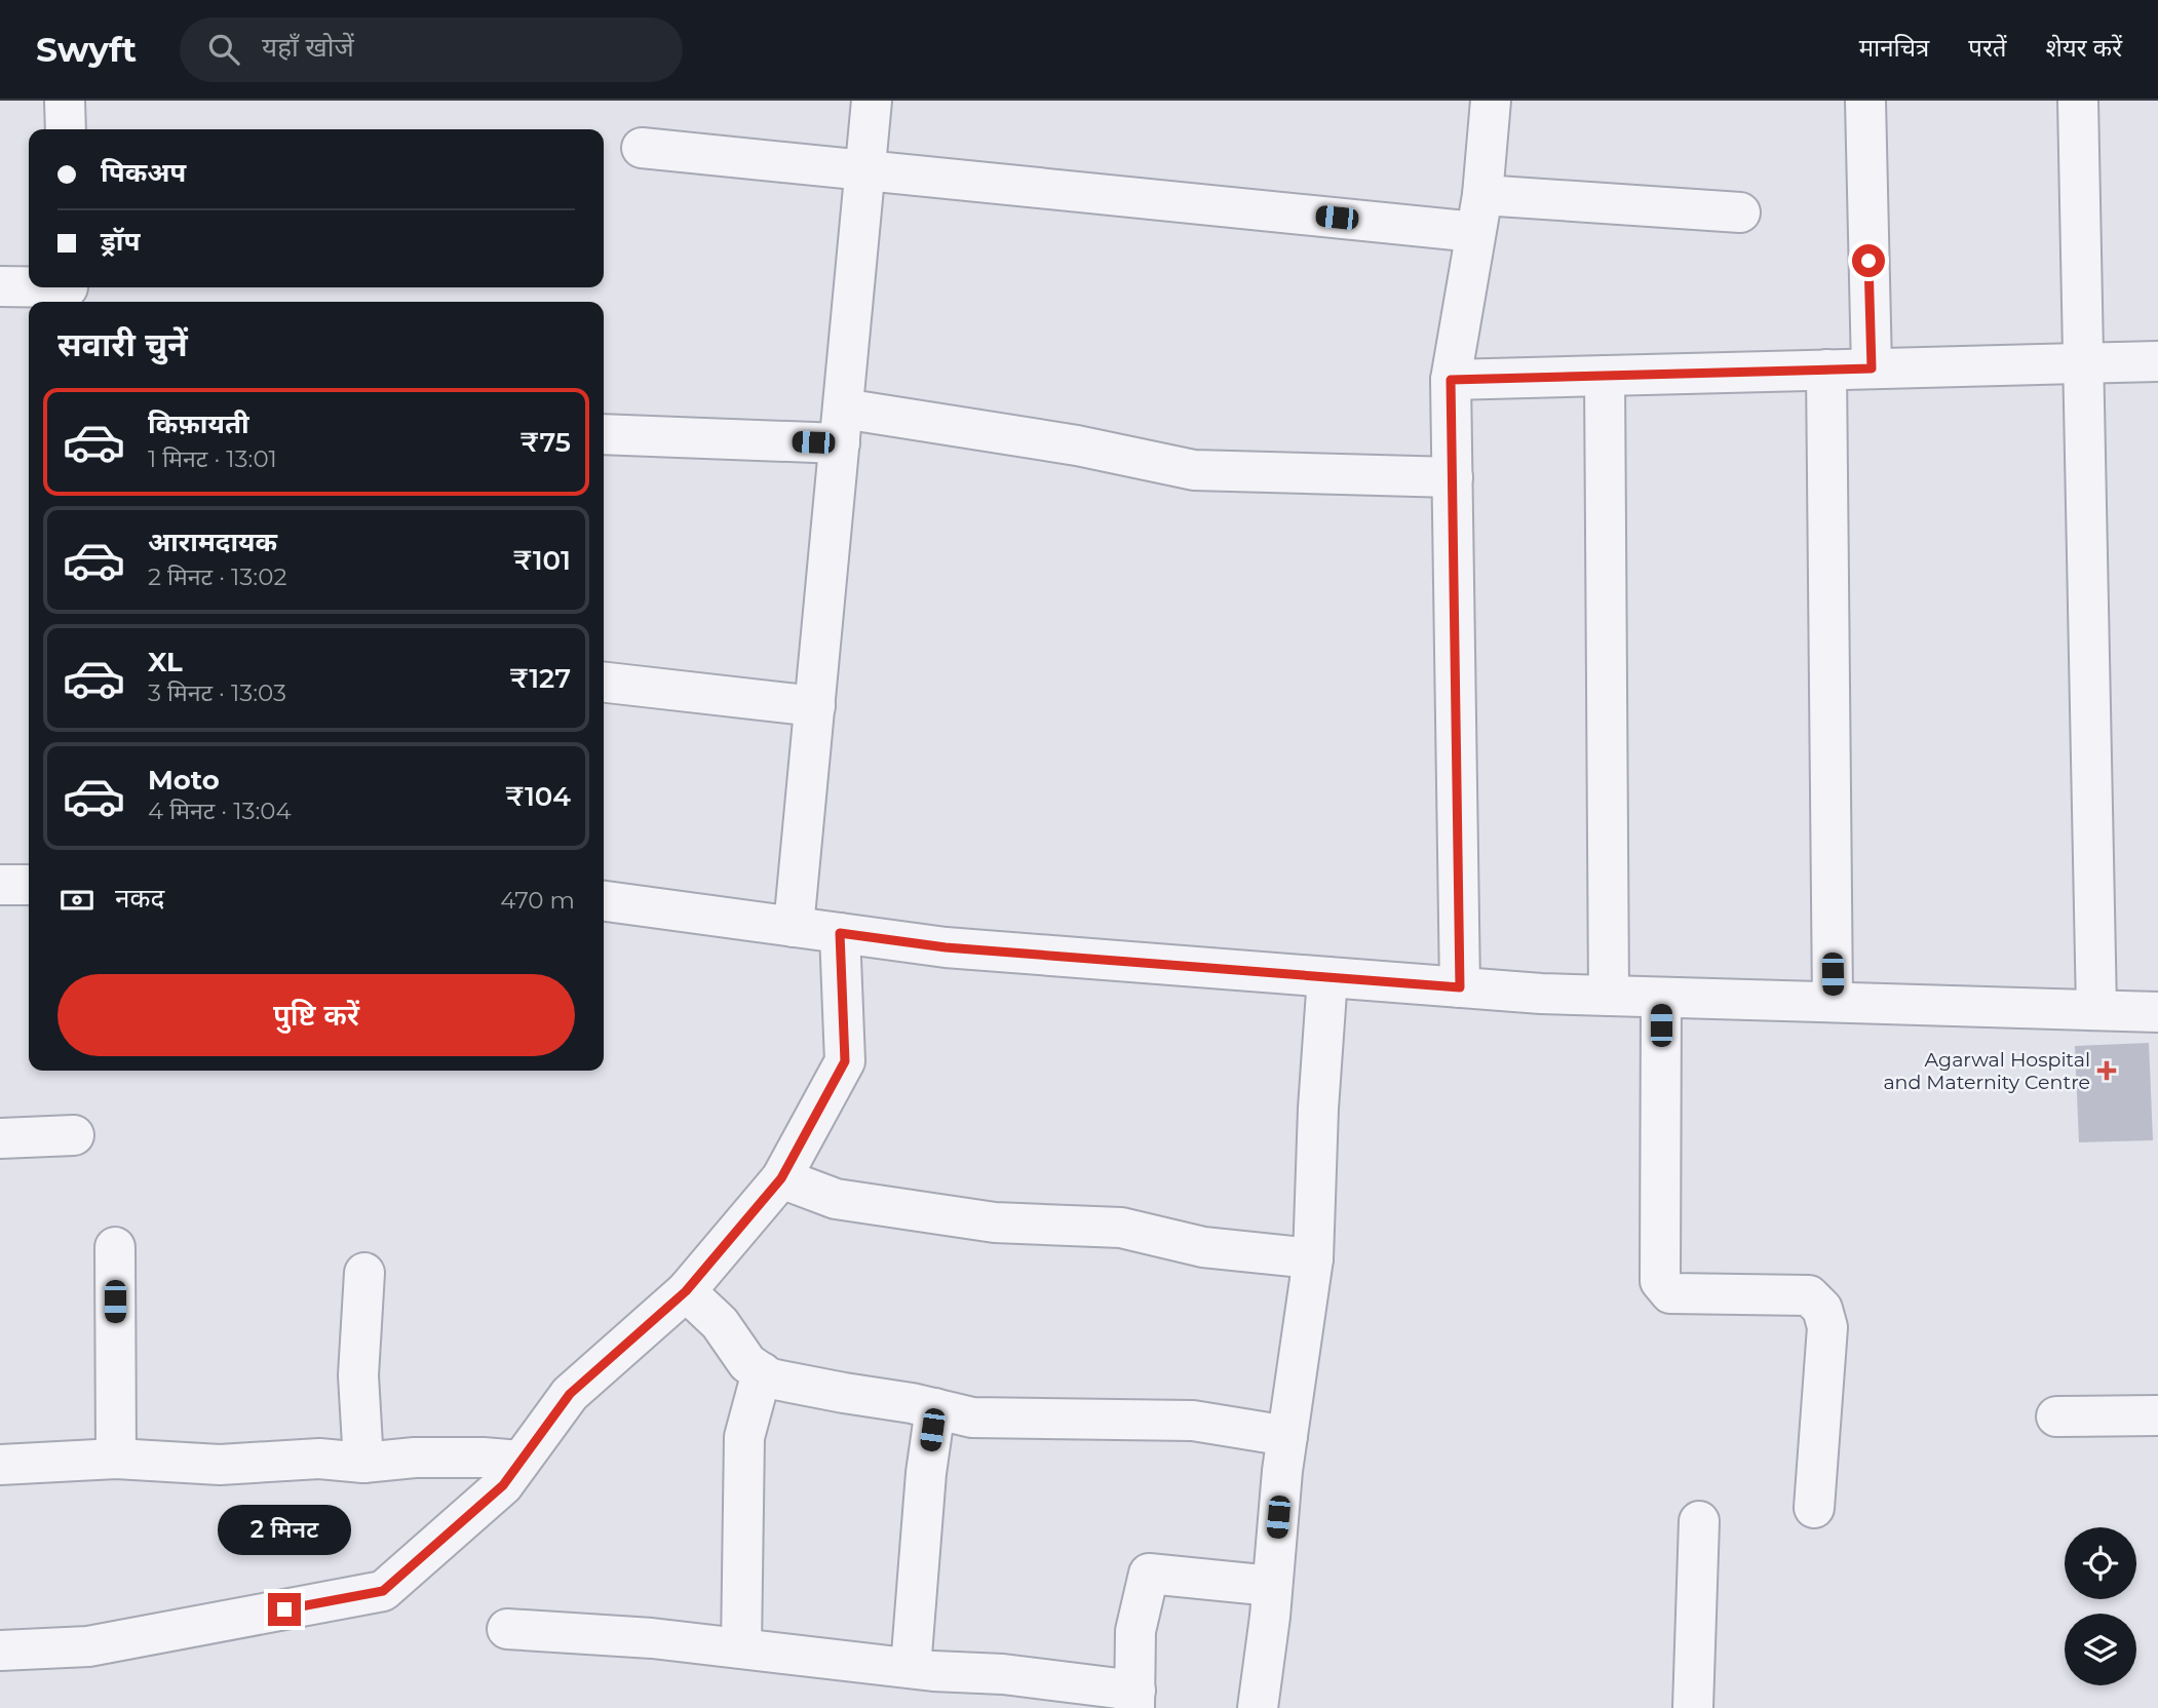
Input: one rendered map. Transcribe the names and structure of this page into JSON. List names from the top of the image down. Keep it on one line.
{"places":{"health":["Agarwal Hospital and Maternity Centre"]},"page":{"header":"Swyft","search":"यहाँ खोजें","nav":["मानचित्र","परतें","शेयर करें"],"banner":["पिकअप","ड्रॉप"],"heading":"सवारी चुनें","list":[{"name":"किफ़ायती","note":"1 मिनट · 13:01","value":"₹75"},{"name":"आरामदायक","note":"2 मिनट · 13:02","value":"₹101"},{"name":"XL","note":"3 मिनट · 13:03","value":"₹127"},{"name":"Moto","note":"4 मिनट · 13:04","value":"₹104"}],"pay":["नकद","470 m"],"buttons":"पुष्टि करें","bubble":"2 मिनट"}}
